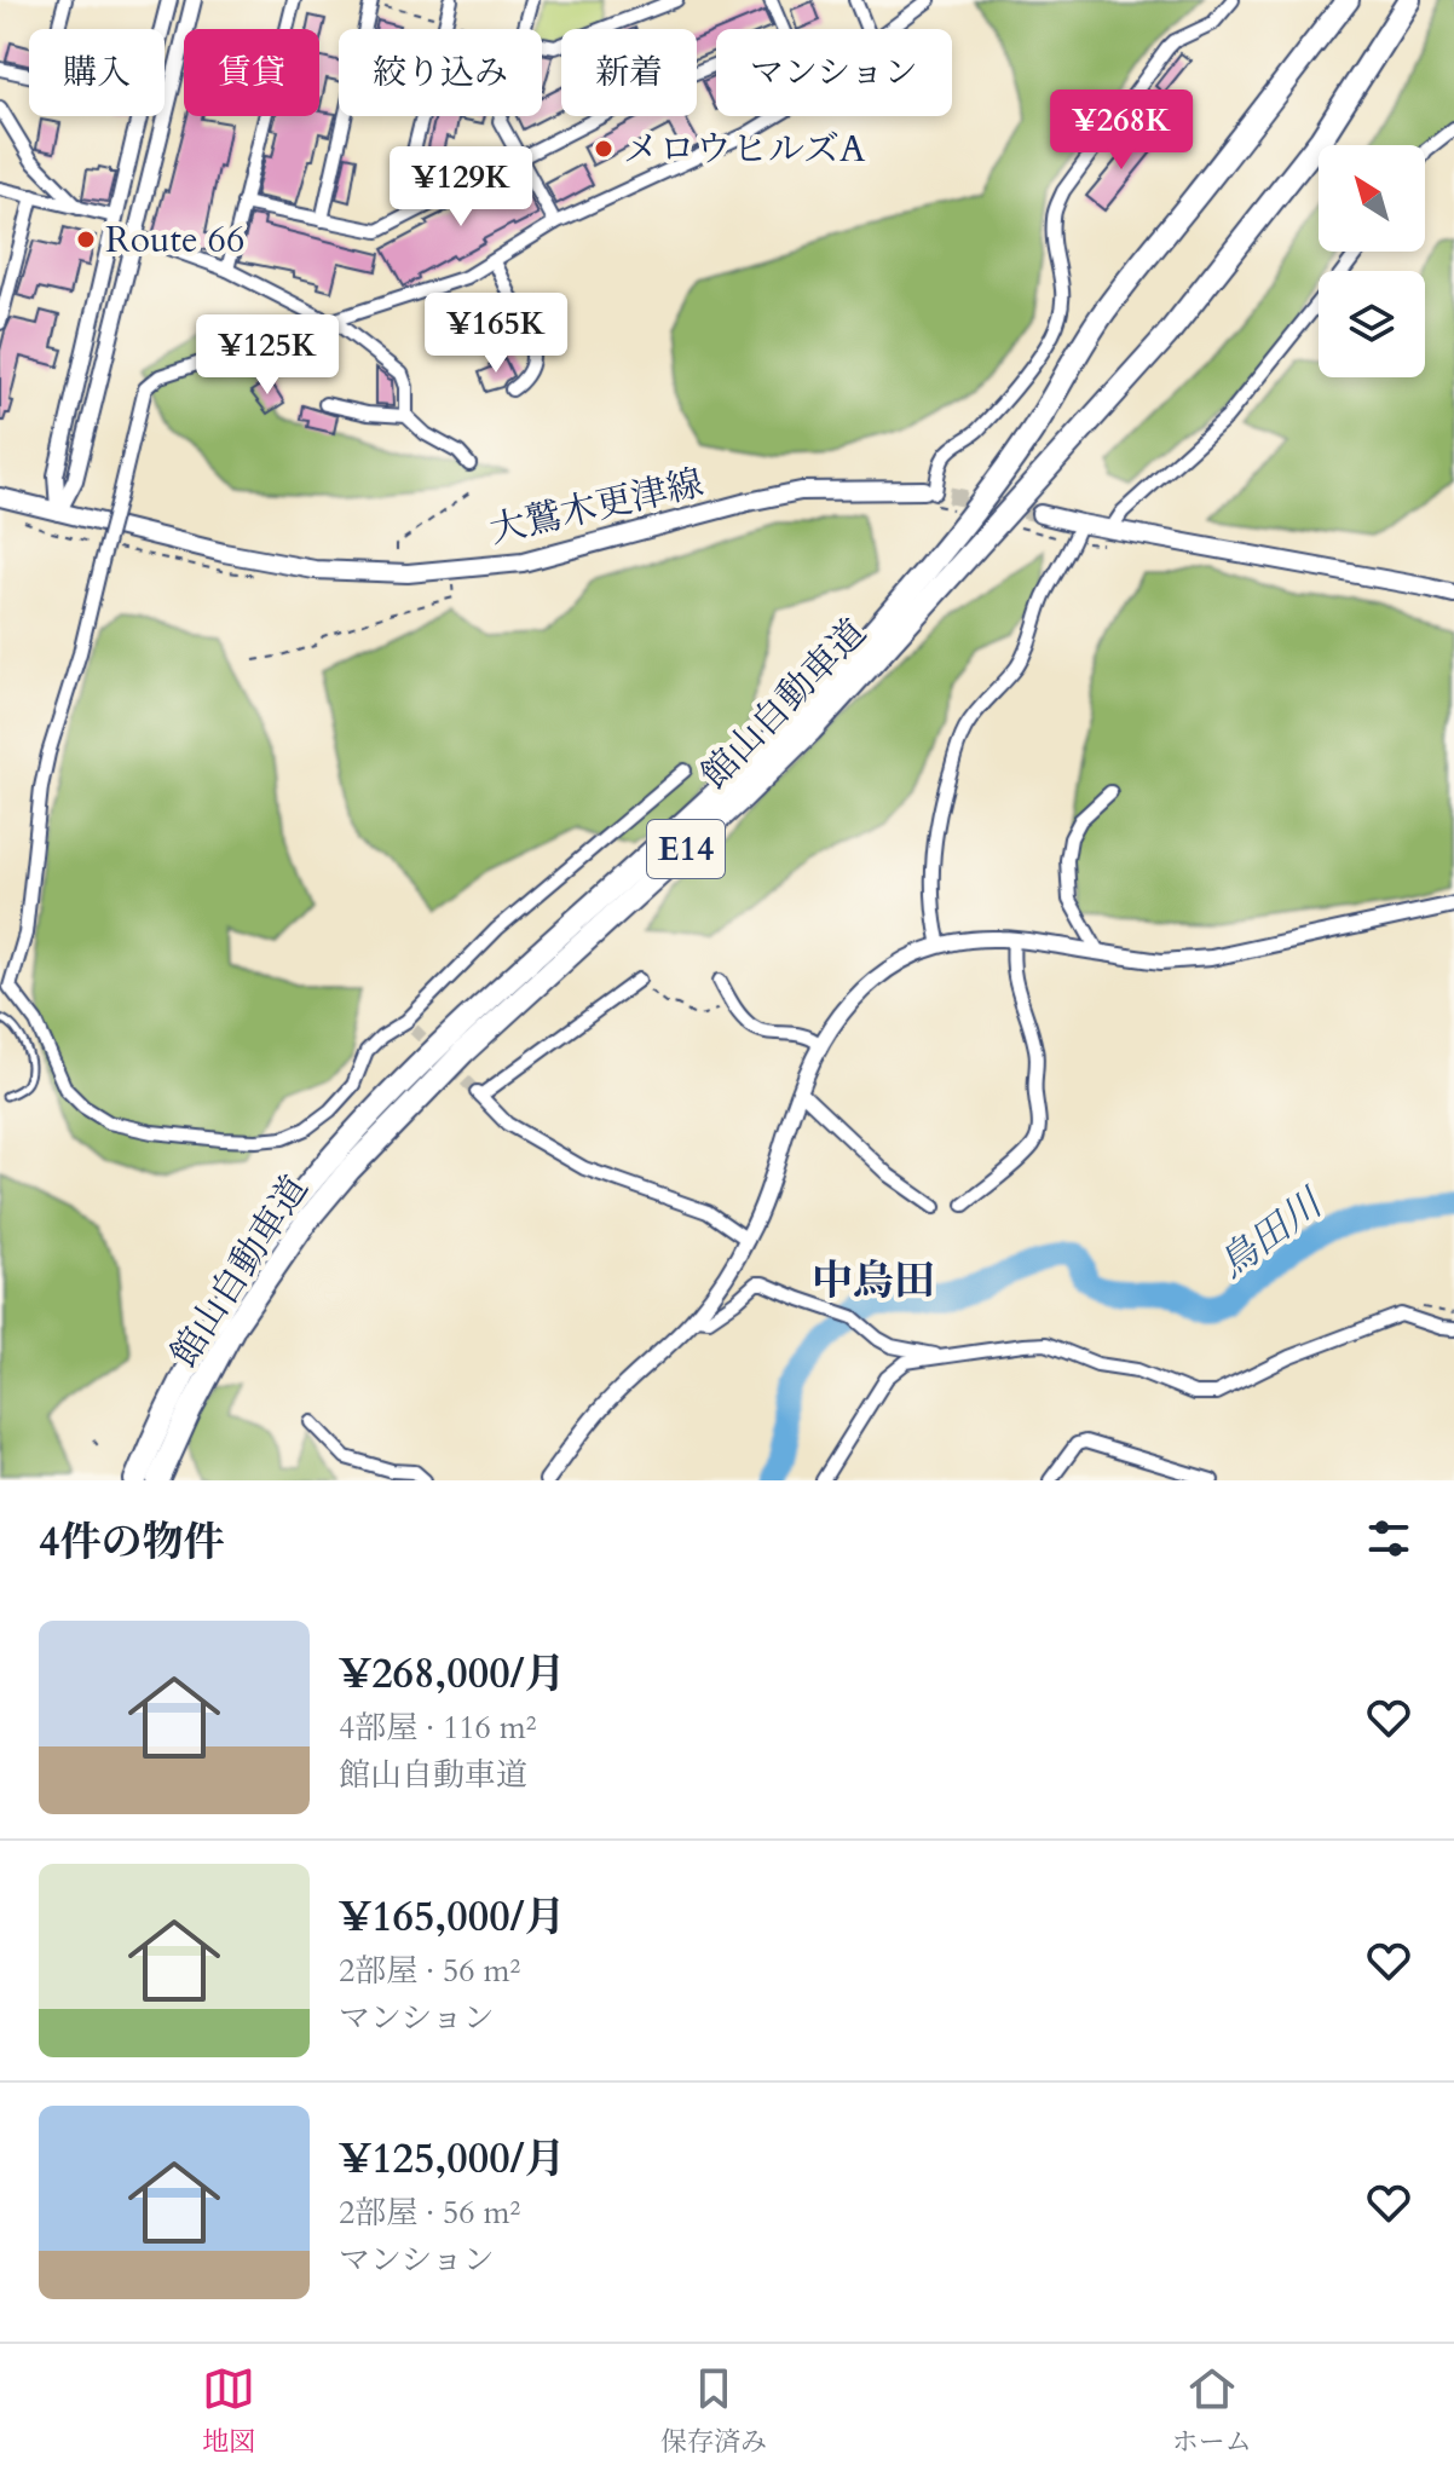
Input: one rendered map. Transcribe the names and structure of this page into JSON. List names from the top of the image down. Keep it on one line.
{"streets":{"highway":["館山自動車道","E14"],"main road":["大鷲木更津線"]},"districts":["中烏田"],"water":["鳥田川"],"places":["メロウヒルズA","Route 66"],"north":"top left","page":{"chip":["購入","賃貸","絞り込み","新着","マンション"],"price":["¥268K","¥129K","¥165K","¥125K"],"heading":"4件の物件","list":[{"name":"¥268,000/月","note":"4部屋 · 116 m² · 館山自動車道"},{"name":"¥165,000/月","note":"2部屋 · 56 m² · マンション"},{"name":"¥125,000/月","note":"2部屋 · 56 m² · マンション"}],"tabs":["地図","保存済み","ホーム"]}}
